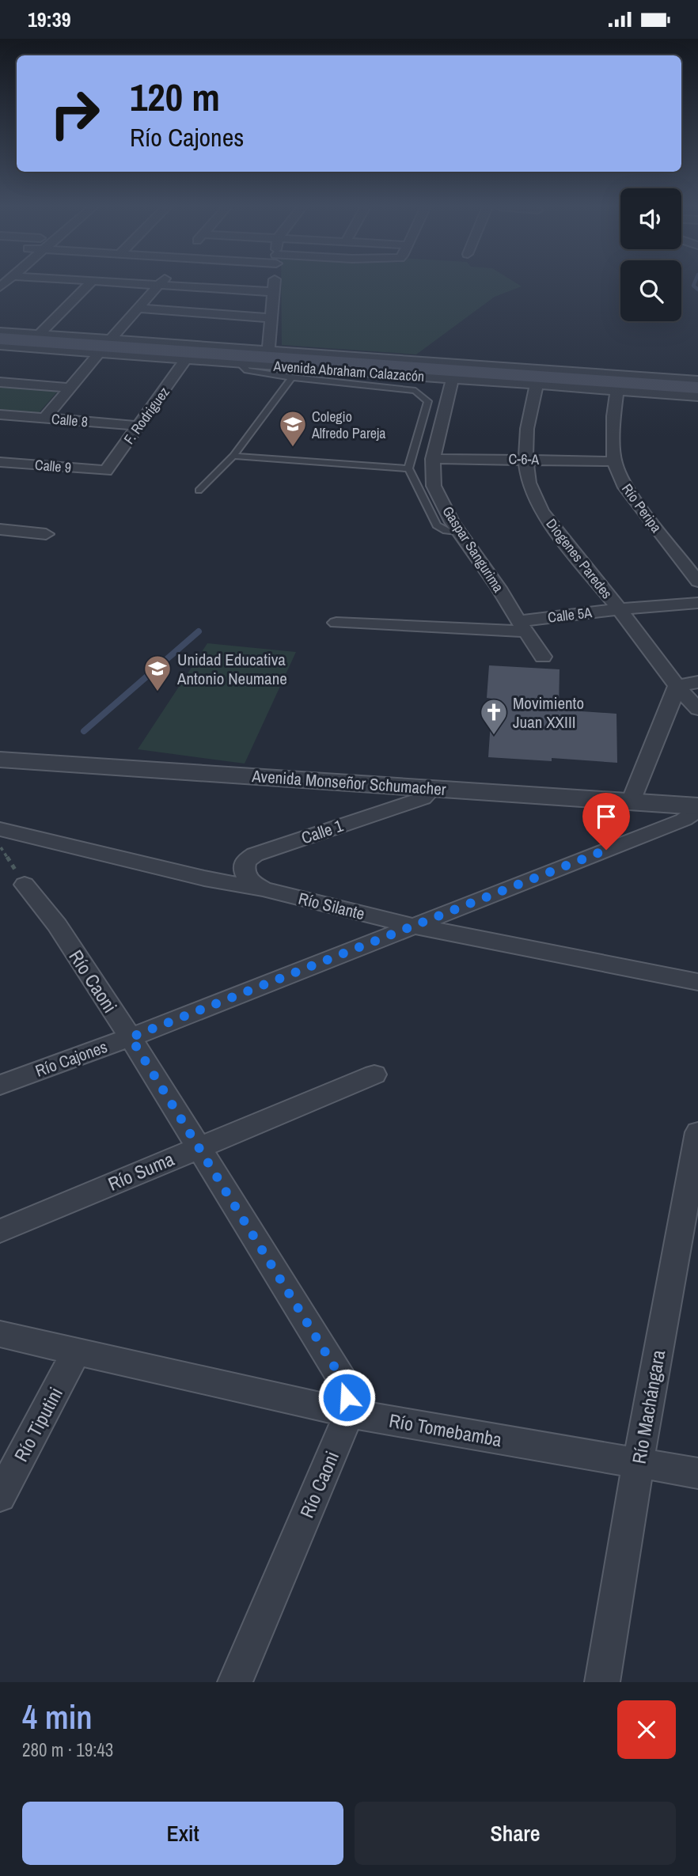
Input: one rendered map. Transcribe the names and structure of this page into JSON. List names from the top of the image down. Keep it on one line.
{"streets":{"main road":["Avenida Abraham Calazacón"],"street":["F. Rodriguez","Calle 8","C-6-A","Calle 9","Río Peripa","Gaspar Sangurima","Diogenes Paredes","Calle 5A","Avenida Monseñor Schumacher","Calle 1","Río Silante","Río Caoni","Río Cajones","Río Suma","Río Machángara","Río Tiputini","Río Tomebamba"]},"crossings":[["Avenida Abraham Calazacón","F. Rodriguez"],["Avenida Abraham Calazacón","Río Peripa"],["Avenida Abraham Calazacón","Gaspar Sangurima"],["Avenida Abraham Calazacón","Diogenes Paredes"],["F. Rodriguez","Calle 8"],["F. Rodriguez","Calle 9"],["C-6-A","Río Peripa"],["C-6-A","Gaspar Sangurima"],["C-6-A","Diogenes Paredes"],["Gaspar Sangurima","Calle 5A"],["Diogenes Paredes","Calle 5A"],["Avenida Monseñor Schumacher","Calle 1"],["Avenida Monseñor Schumacher","Río Cajones"],["Calle 1","Río Silante"],["Río Silante","Río Cajones"],["Río Caoni","Río Cajones"],["Río Caoni","Río Suma"],["Río Caoni","Río Tomebamba"],["Río Machángara","Río Tomebamba"],["Río Tiputini","Río Tomebamba"]],"places":{"school or university":["Colegio Alfredo Pareja","Unidad Educativa Antonio Neumane"],"church":["Movimiento Juan XXIII"]},"page":{"status":"19:39","turn":["120 m","Río Cajones"],"heading":["4 min","280 m · 19:43"],"buttons":["Exit","Share"]}}
